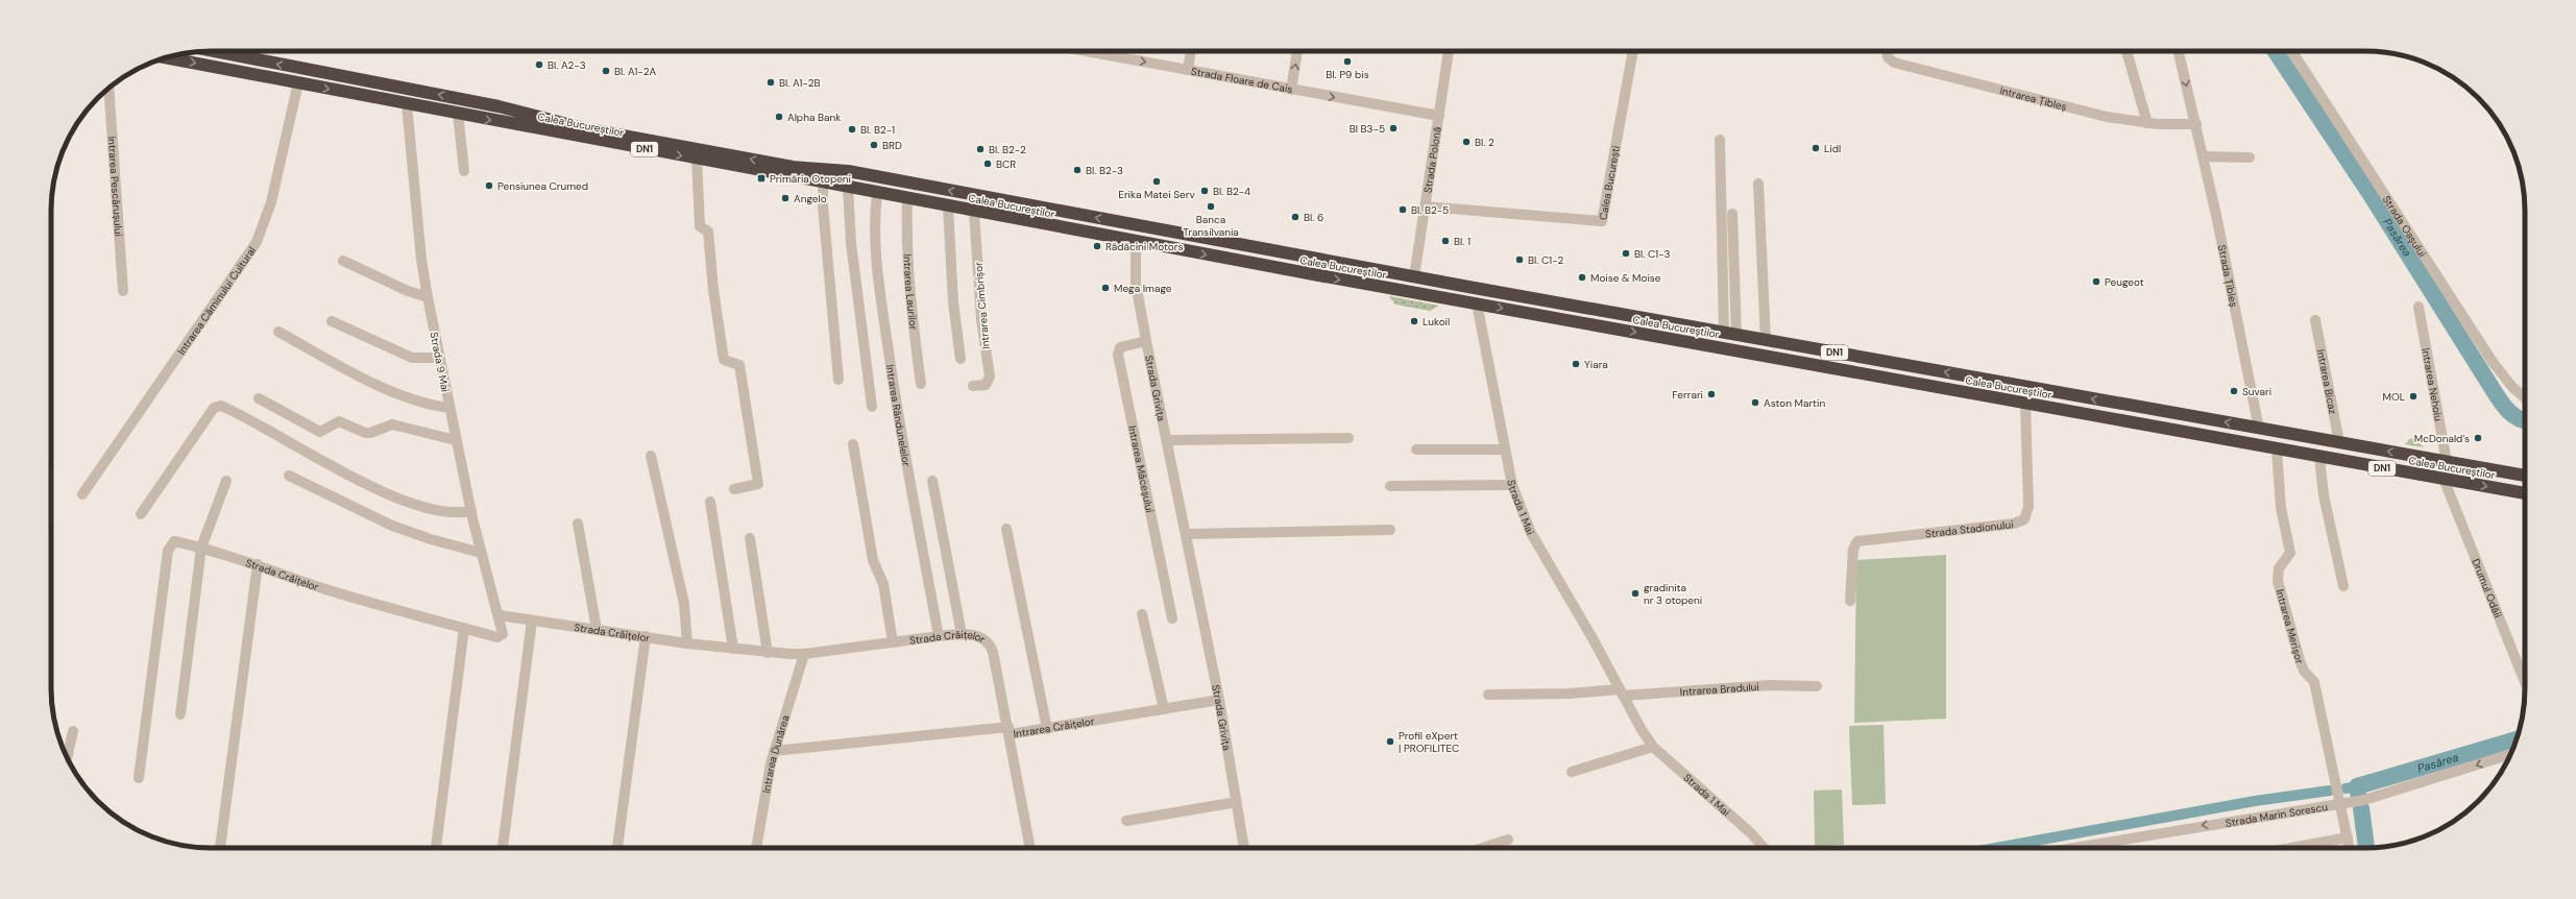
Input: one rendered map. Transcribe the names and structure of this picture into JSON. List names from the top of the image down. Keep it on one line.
{"streets":{"highway":["Calea Bucureștilor","DN1"],"street":["Strada Floare de Cais","Intrarea Țibleș","Strada Polonă","Calea București","Intrarea Pescărușului","Strada Oașului","Strada Țibleș","Intrarea Laurilor","Intrarea Căminului Cultural","Intrarea Cimbrișor","Strada 9 Mai","Intrarea Bicaz","Intrarea Nehoiu","Strada Grivița","Intrarea Rândunelelor","Intrarea Măceșului","Strada 1 Mai","Strada Stadionului","Strada Crăițelor","Drumul Odăii","Intrarea Merișor","Intrarea Bradului","Intrarea Crăițelor","Intrarea Dunărea","Strada Marin Sorescu"]},"crossings":[["Strada Floare de Cais","Strada Polonă"],["Intrarea Țibleș","Strada Țibleș"],["Calea Bucureștilor","Strada Polonă"],["Calea Bucureștilor","Strada Țibleș"],["Calea Bucureștilor","Intrarea Laurilor"],["Calea Bucureștilor","Intrarea Căminului Cultural"],["Calea Bucureștilor","Intrarea Cimbrișor"],["Calea Bucureștilor","Strada 9 Mai"],["Calea Bucureștilor","Intrarea Bicaz"],["Calea Bucureștilor","Intrarea Nehoiu"],["Calea Bucureștilor","Strada Grivița"],["Calea Bucureștilor","Intrarea Rândunelelor"],["Calea Bucureștilor","Strada 1 Mai"],["Calea Bucureștilor","Strada Stadionului"],["Calea Bucureștilor","Drumul Odăii"],["Calea Bucureștilor","Intrarea Merișor"],["Strada Polonă","Calea București"],["Strada 9 Mai","Strada Crăițelor"],["Strada Grivița","Intrarea Măceșului"],["Strada Grivița","Intrarea Crăițelor"],["Intrarea Rândunelelor","Strada Crăițelor"],["Strada 1 Mai","Intrarea Bradului"],["Strada Crăițelor","Intrarea Crăițelor"],["Strada Crăițelor","Intrarea Dunărea"],["Intrarea Merișor","Strada Marin Sorescu"]],"one_way":["Strada Floare de Cais","Strada Marin Sorescu"],"water":["Pasărea"],"places":{"other":["Bl. P9 bis","Bl. A2-3","Bl. A1-2A","Bl. A1-2B","Alpha Bank","Bl B3-5","Bl. B2-1","Bl. 2","BRD","Lidl","Bl. B2-2","BCR","Bl. B2-3","Erika Matei Serv","Pensiunea Crumed","Bl. B2-4","Angelo","Banca Transilvania","Bl. B2-5","Bl. 6","Bl. 1","Rădăcini Motors","Bl. C1-3","Bl. C1-2","Moise & Moise","Peugeot","Mega Image","Lukoil","Yiara","Suvari","Ferrari","MOL","Aston Martin","McDonald's","gradinita nr 3 otopeni","Profil eXpert | PROFILITEC"],"transit":["Primăria Otopeni"]}}
